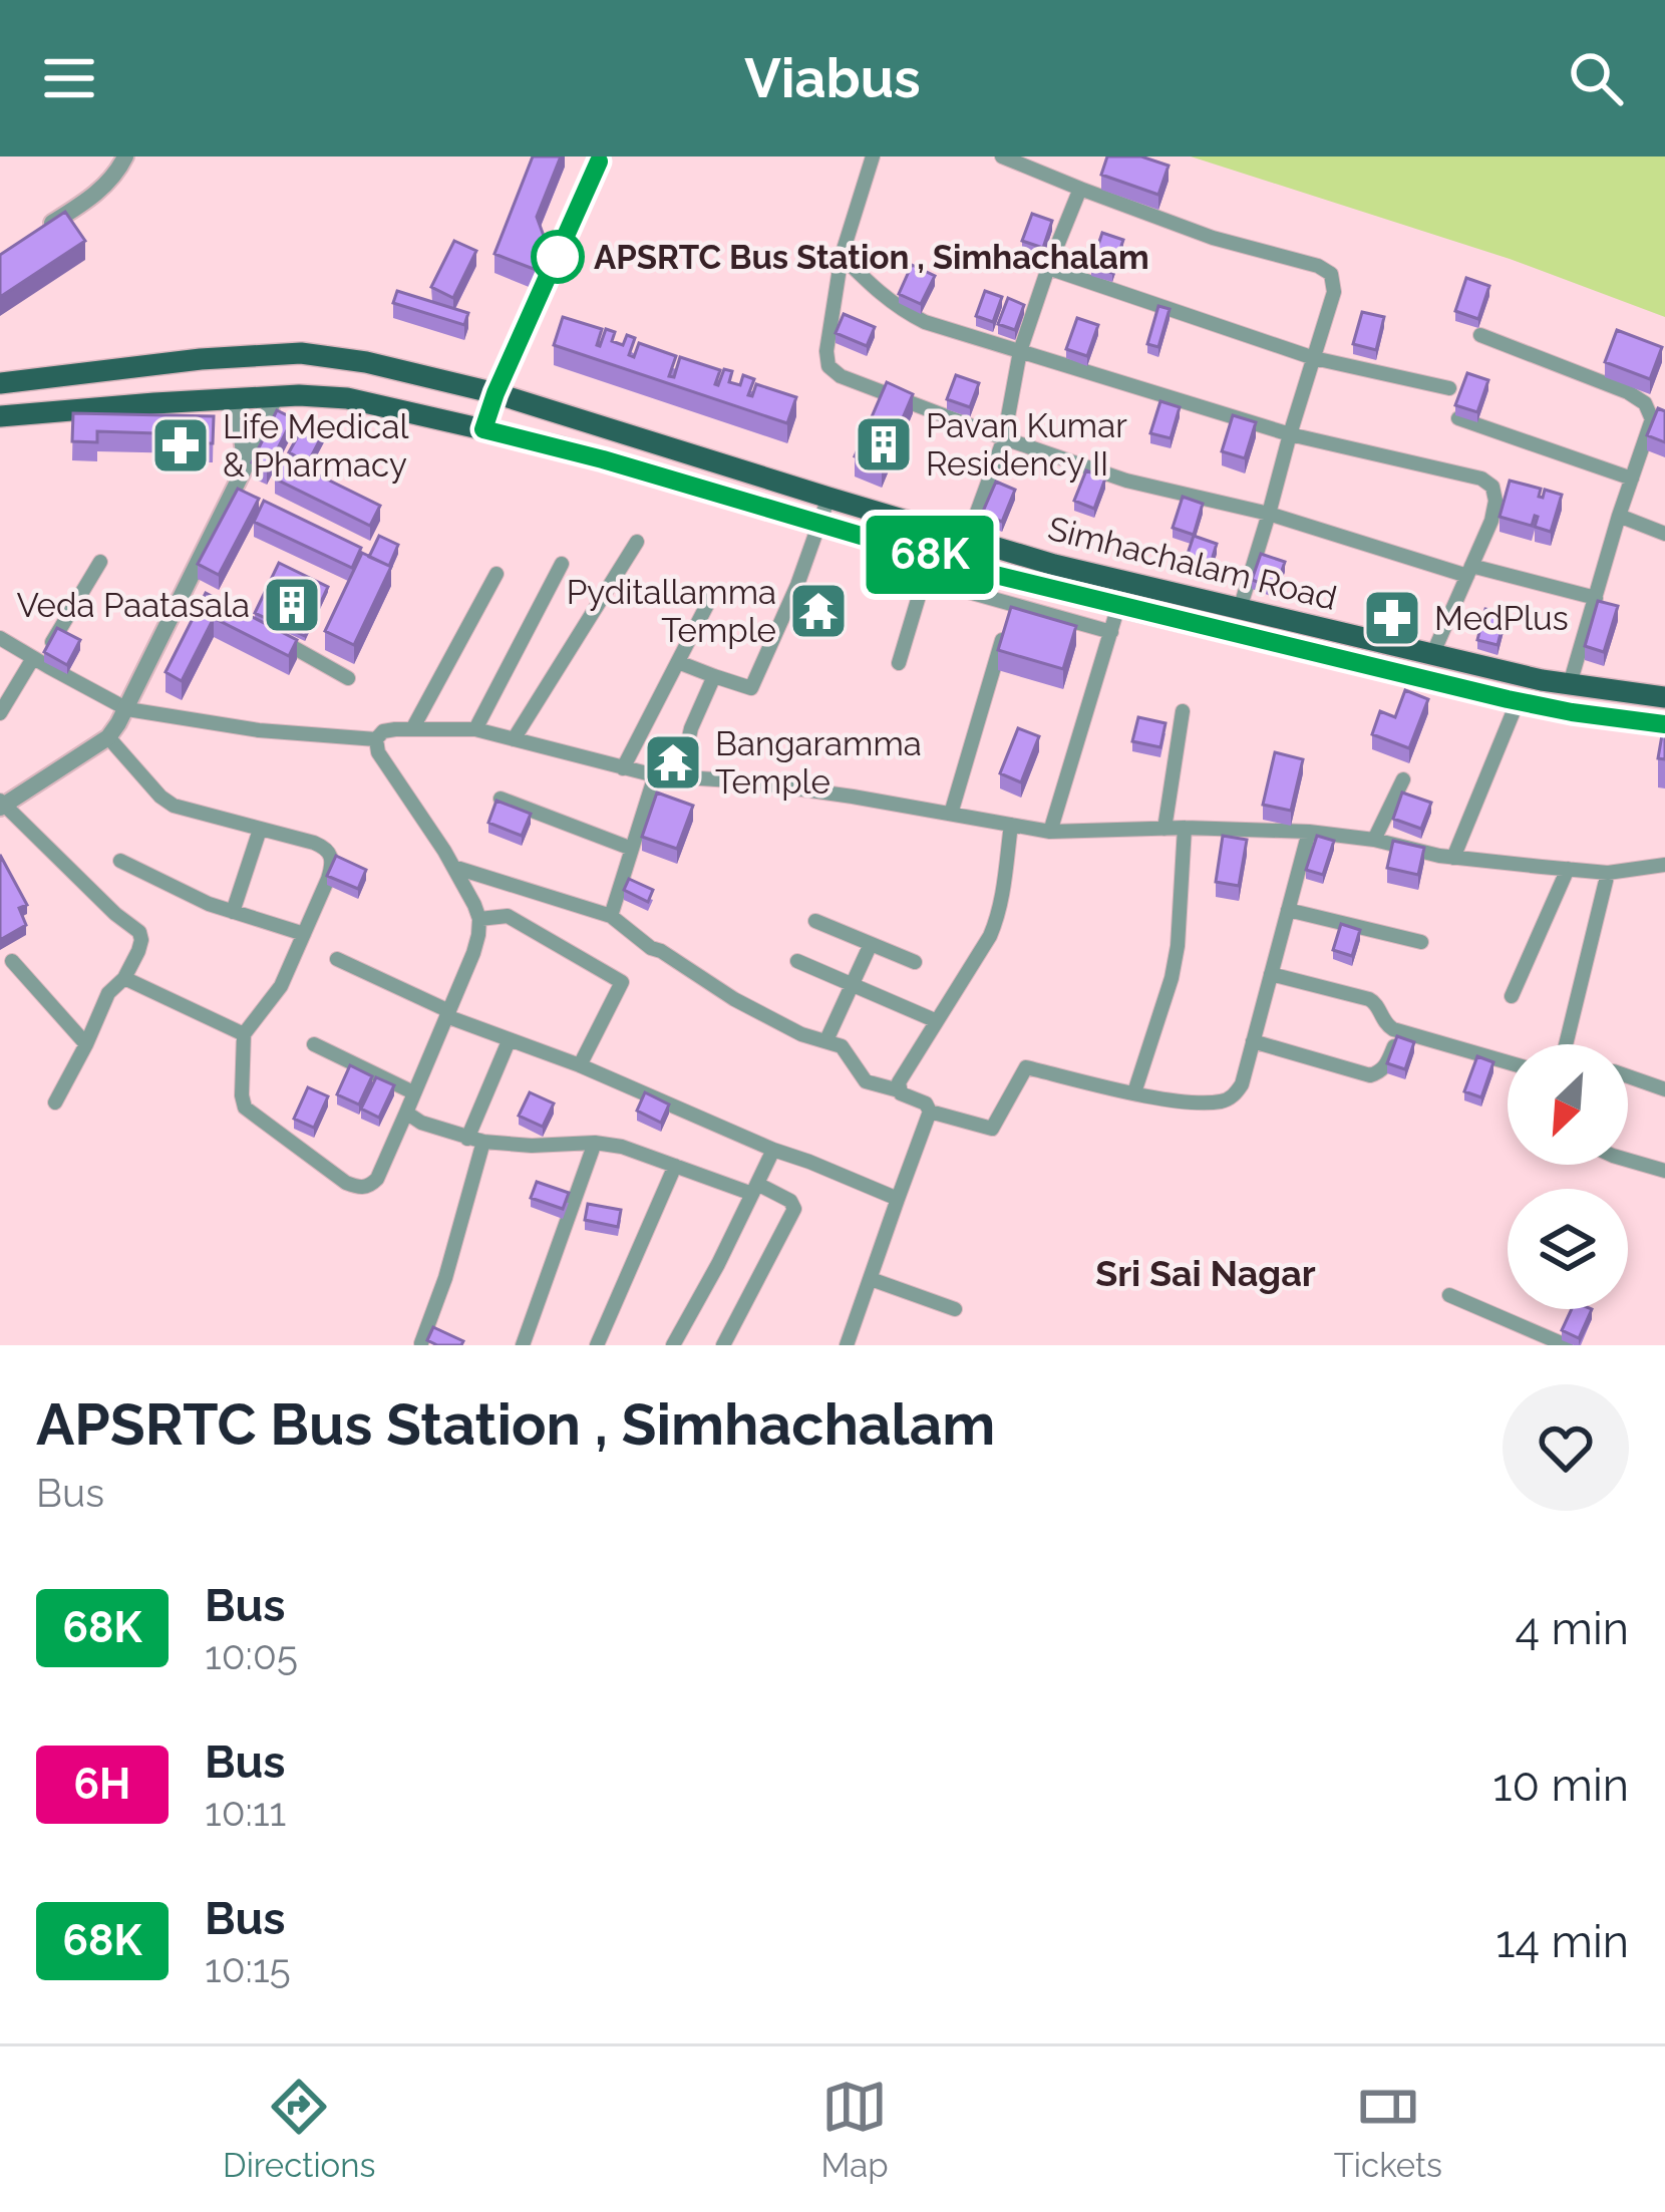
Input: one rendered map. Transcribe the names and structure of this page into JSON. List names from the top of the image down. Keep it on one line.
{"streets":{"main road":["Simhachalam Road"]},"districts":["Sri Sai Nagar"],"places":{"other":["APSRTC Bus Station , Simhachalam"],"building":["Pavan Kumar Residency II","Veda Paatasala"],"pharmacy":["Life Medical & Pharmacy","MedPlus"],"temple":["Pyditallamma Temple","Bangaramma Temple"]},"lines":["bus line 68K"],"north":"bottom left","page":{"header":"Viabus","on_map":"68K","heading":["APSRTC Bus Station , Simhachalam","Bus"],"list":[{"mark":"68K","name":"Bus","note":"10:05","value":"4 min"},{"mark":"6H","name":"Bus","note":"10:11","value":"10 min"},{"mark":"68K","name":"Bus","note":"10:15","value":"14 min"}],"tabs":["Directions","Map","Tickets"]}}
